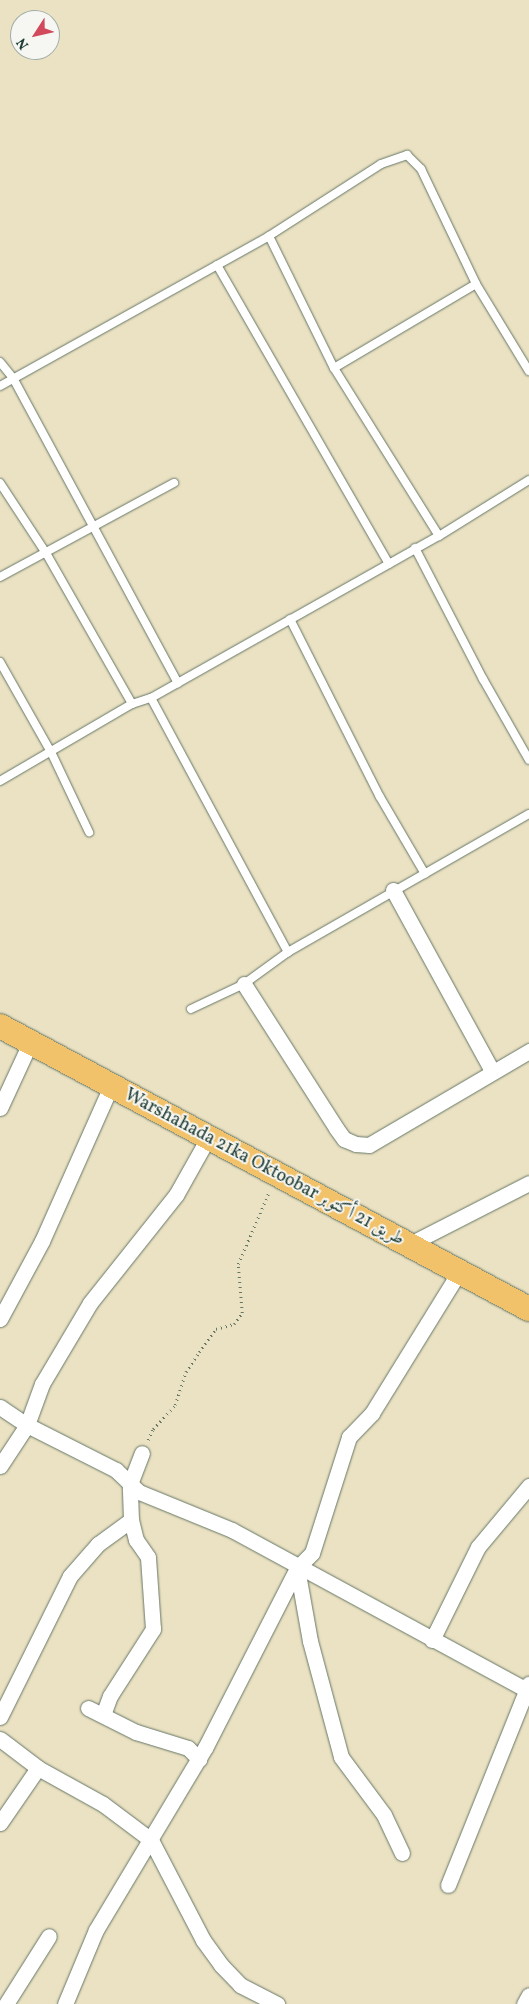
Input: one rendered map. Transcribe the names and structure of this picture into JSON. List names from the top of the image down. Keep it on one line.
{"streets":{"main road":["Warshahada 21ka Oktoobar طريق 21 أكتوبر"]},"north":"bottom left"}
